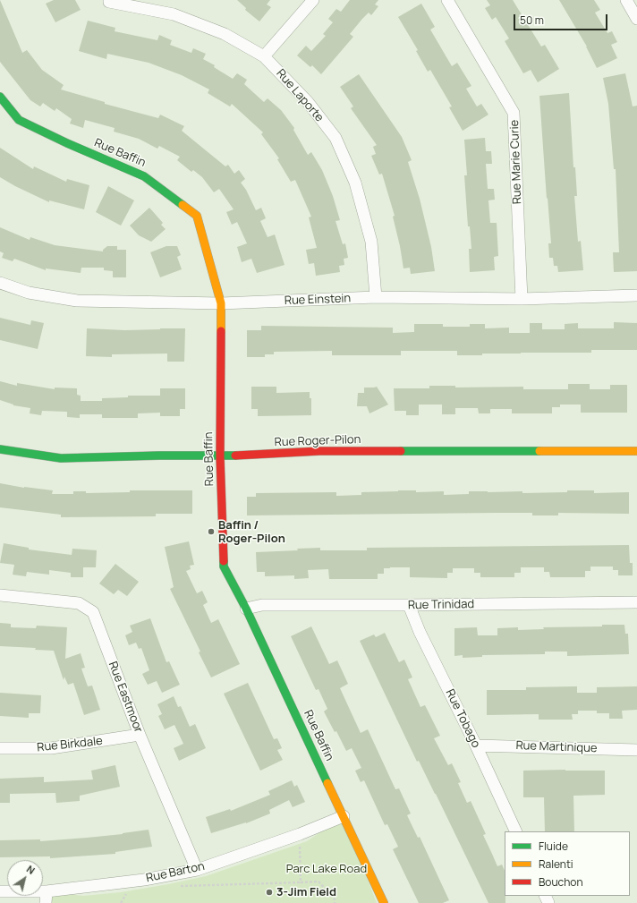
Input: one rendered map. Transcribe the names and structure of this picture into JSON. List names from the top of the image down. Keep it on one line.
{"streets":{"street":["Rue Laporte","Rue Baffin","Rue Marie Curie","Rue Einstein","Rue Roger-Pilon","Rue Trinidad","Rue Eastmoor","Rue Tobago","Rue Birkdale","Rue Martinique","Rue Barton"]},"crossings":[["Rue Laporte","Rue Einstein"],["Rue Baffin","Rue Einstein"],["Rue Baffin","Rue Roger-Pilon"],["Rue Baffin","Rue Trinidad"],["Rue Baffin","Rue Barton"],["Rue Marie Curie","Rue Einstein"],["Rue Trinidad","Rue Tobago"],["Rue Eastmoor","Rue Birkdale"],["Rue Eastmoor","Rue Barton"],["Rue Tobago","Rue Martinique"]],"parks":["Parc Lake Road"],"places":["Baffin / Roger-Pilon","3-Jim Field"],"legend":["Fluide","Ralenti","Bouchon"],"scale_bar":"50 m","north":"top right"}
